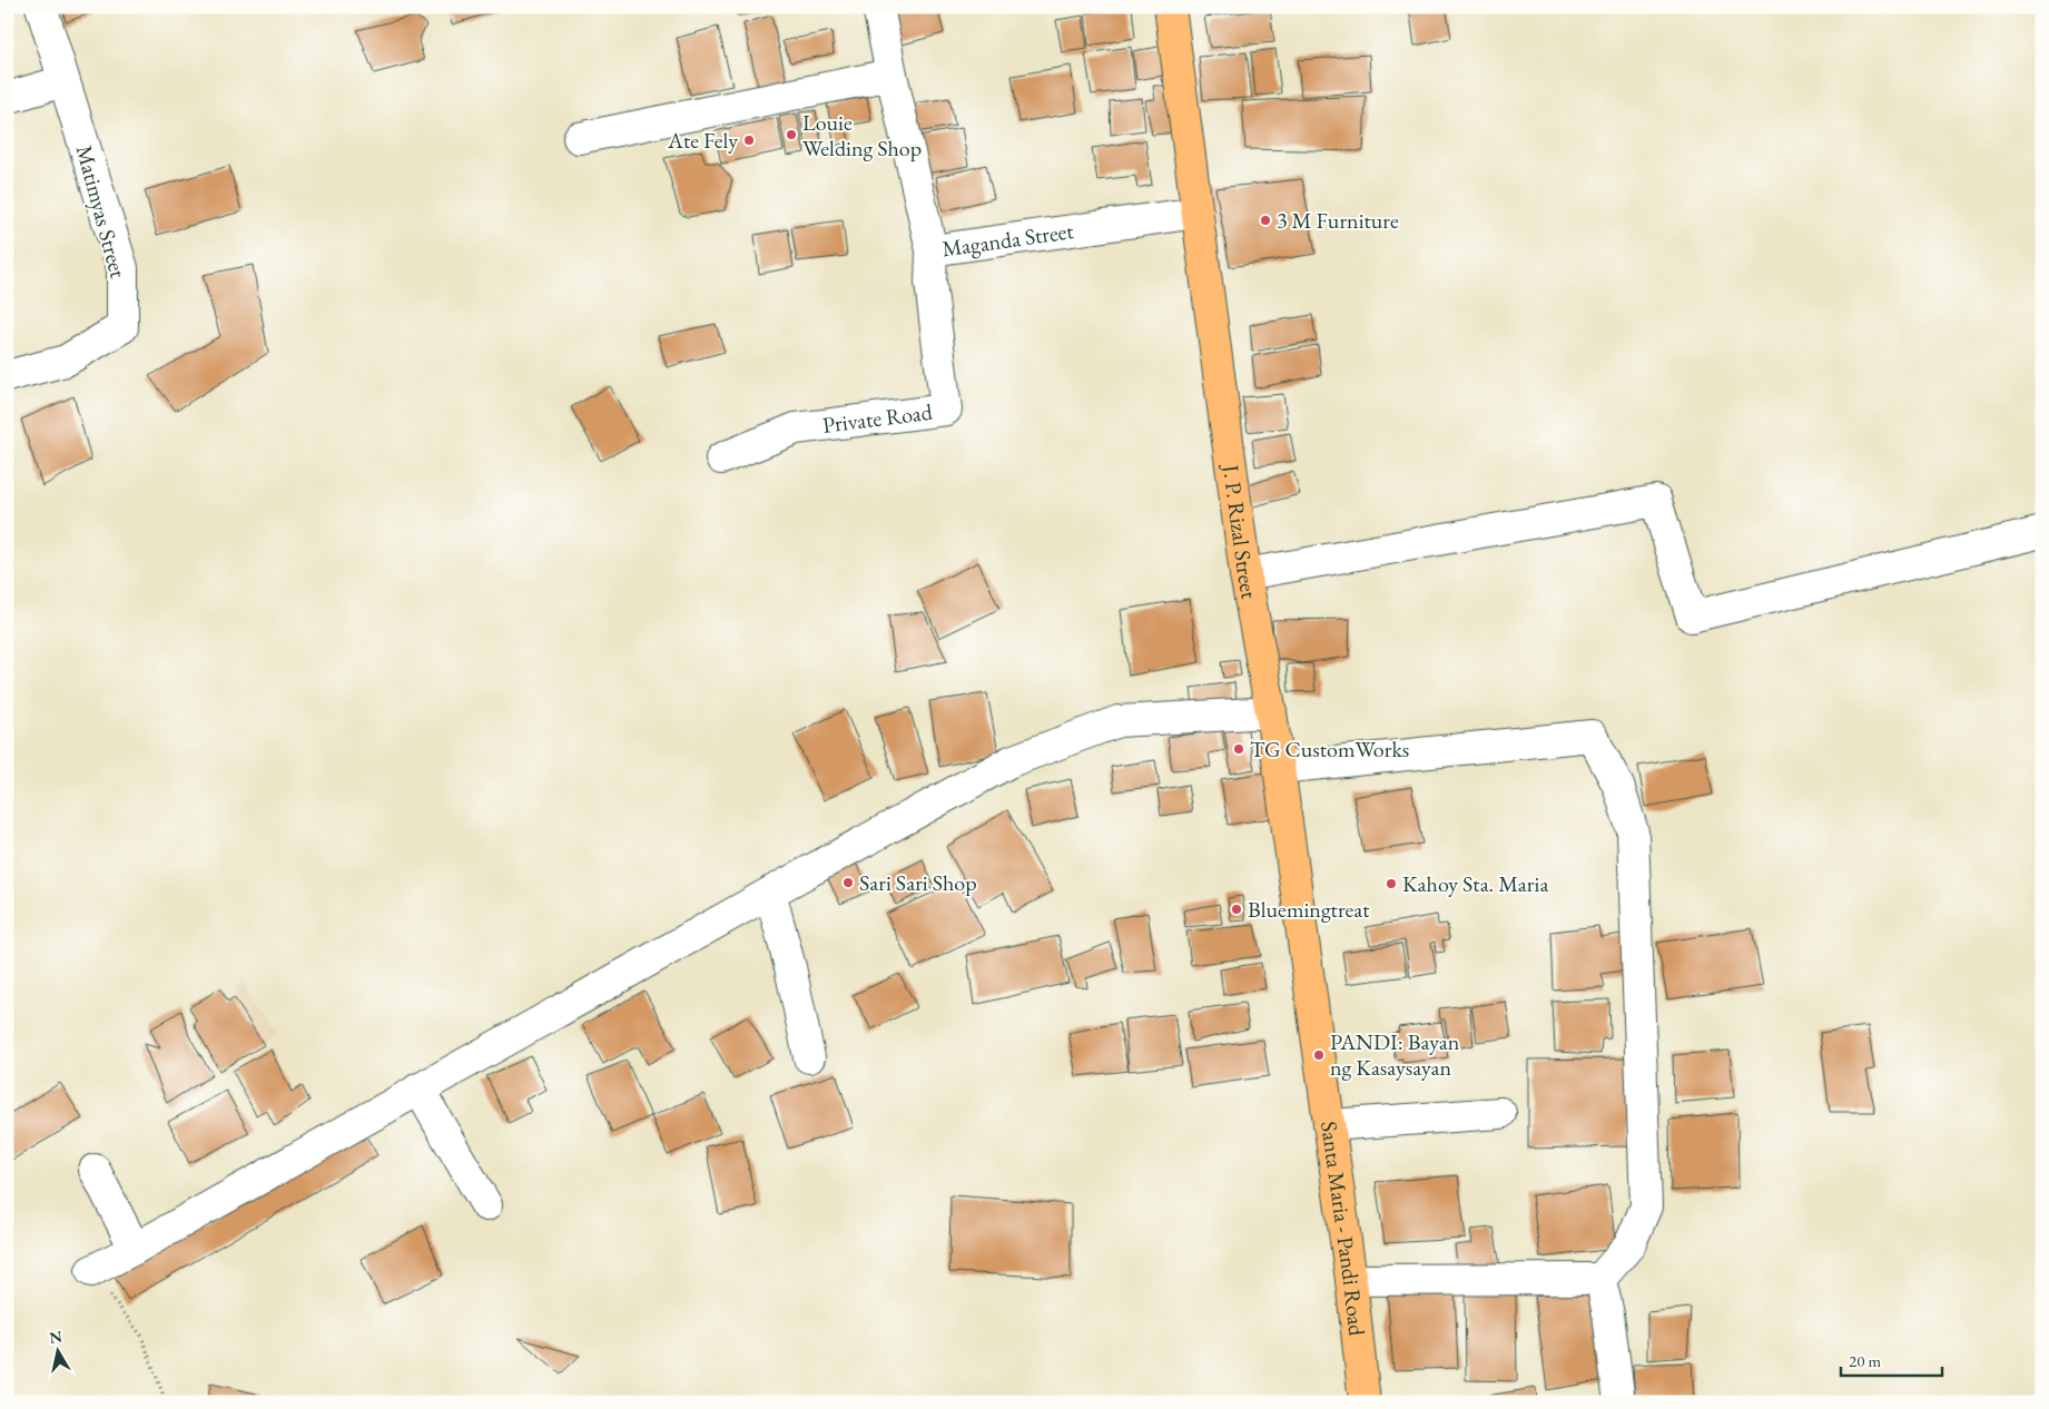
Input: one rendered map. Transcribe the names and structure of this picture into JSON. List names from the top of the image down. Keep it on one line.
{"streets":{"main road":["J. P. Rizal Street","Santa Maria - Pandi Road"],"street":["Matimyas Street","Maganda Street","Private Road"]},"crossings":[["Maganda Street","Private Road"],["Maganda Street","J. P. Rizal Street"],["J. P. Rizal Street","Santa Maria - Pandi Road"]],"places":["Louie Welding Shop","Ate Fely","3 M Furniture","TG CustomWorks","Sari Sari Shop","Kahoy Sta. Maria","Bluemingtreat","PANDI: Bayan ng Kasaysayan"],"scale_bar":"20 m","north":"top"}
